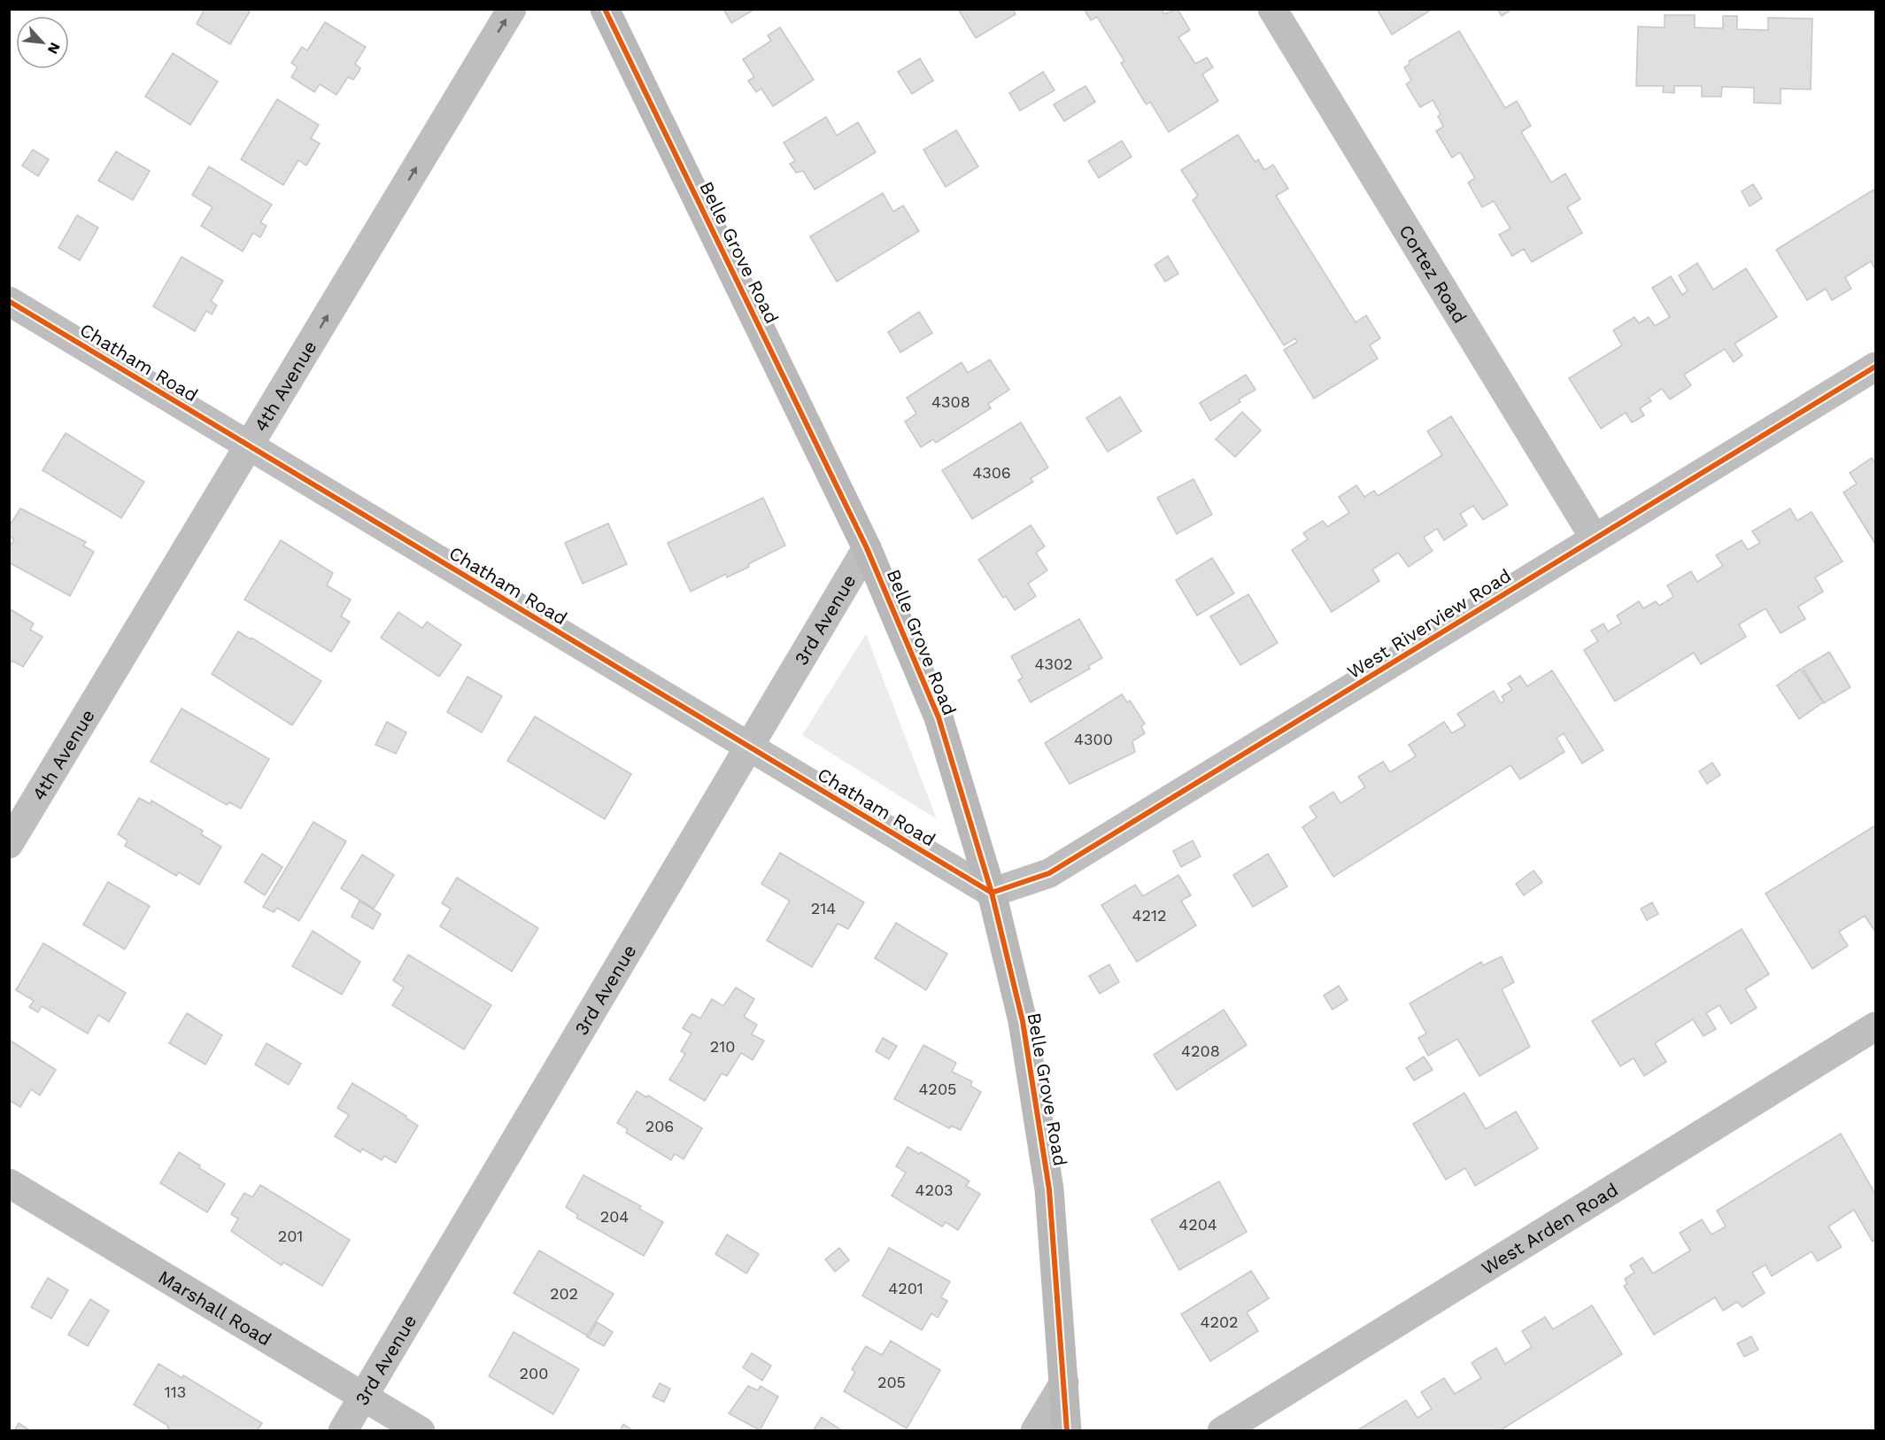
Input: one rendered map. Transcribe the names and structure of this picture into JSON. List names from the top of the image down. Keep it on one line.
{"streets":{"main road":["Belle Grove Road"],"street":["Cortez Road","Chatham Road","4th Avenue","3rd Avenue","West Riverview Road","West Arden Road","Marshall Road"]},"crossings":[["Belle Grove Road","Chatham Road"],["Belle Grove Road","3rd Avenue"],["Belle Grove Road","West Riverview Road"],["Cortez Road","West Riverview Road"],["Chatham Road","4th Avenue"],["Chatham Road","3rd Avenue"],["Chatham Road","West Riverview Road"],["3rd Avenue","Marshall Road"]],"one_way":["4th Avenue"],"house_numbers":["4308","4306","4302","4300","214","4212","210","4208","4205","206","4203","204","4204","201","4201","202","4202","200","205","113"],"north":"bottom right"}
